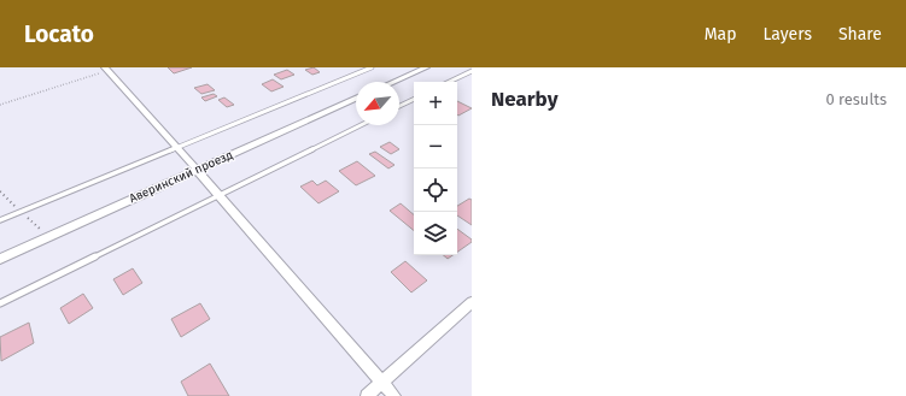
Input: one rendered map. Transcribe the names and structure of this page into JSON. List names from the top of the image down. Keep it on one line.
{"streets":{"street":["Аверинский проезд"]},"north":"bottom left","page":{"header":"Locato","nav":["Map","Layers","Share"],"heading":["Nearby","0 results"],"map_buttons":["+","−"]}}
